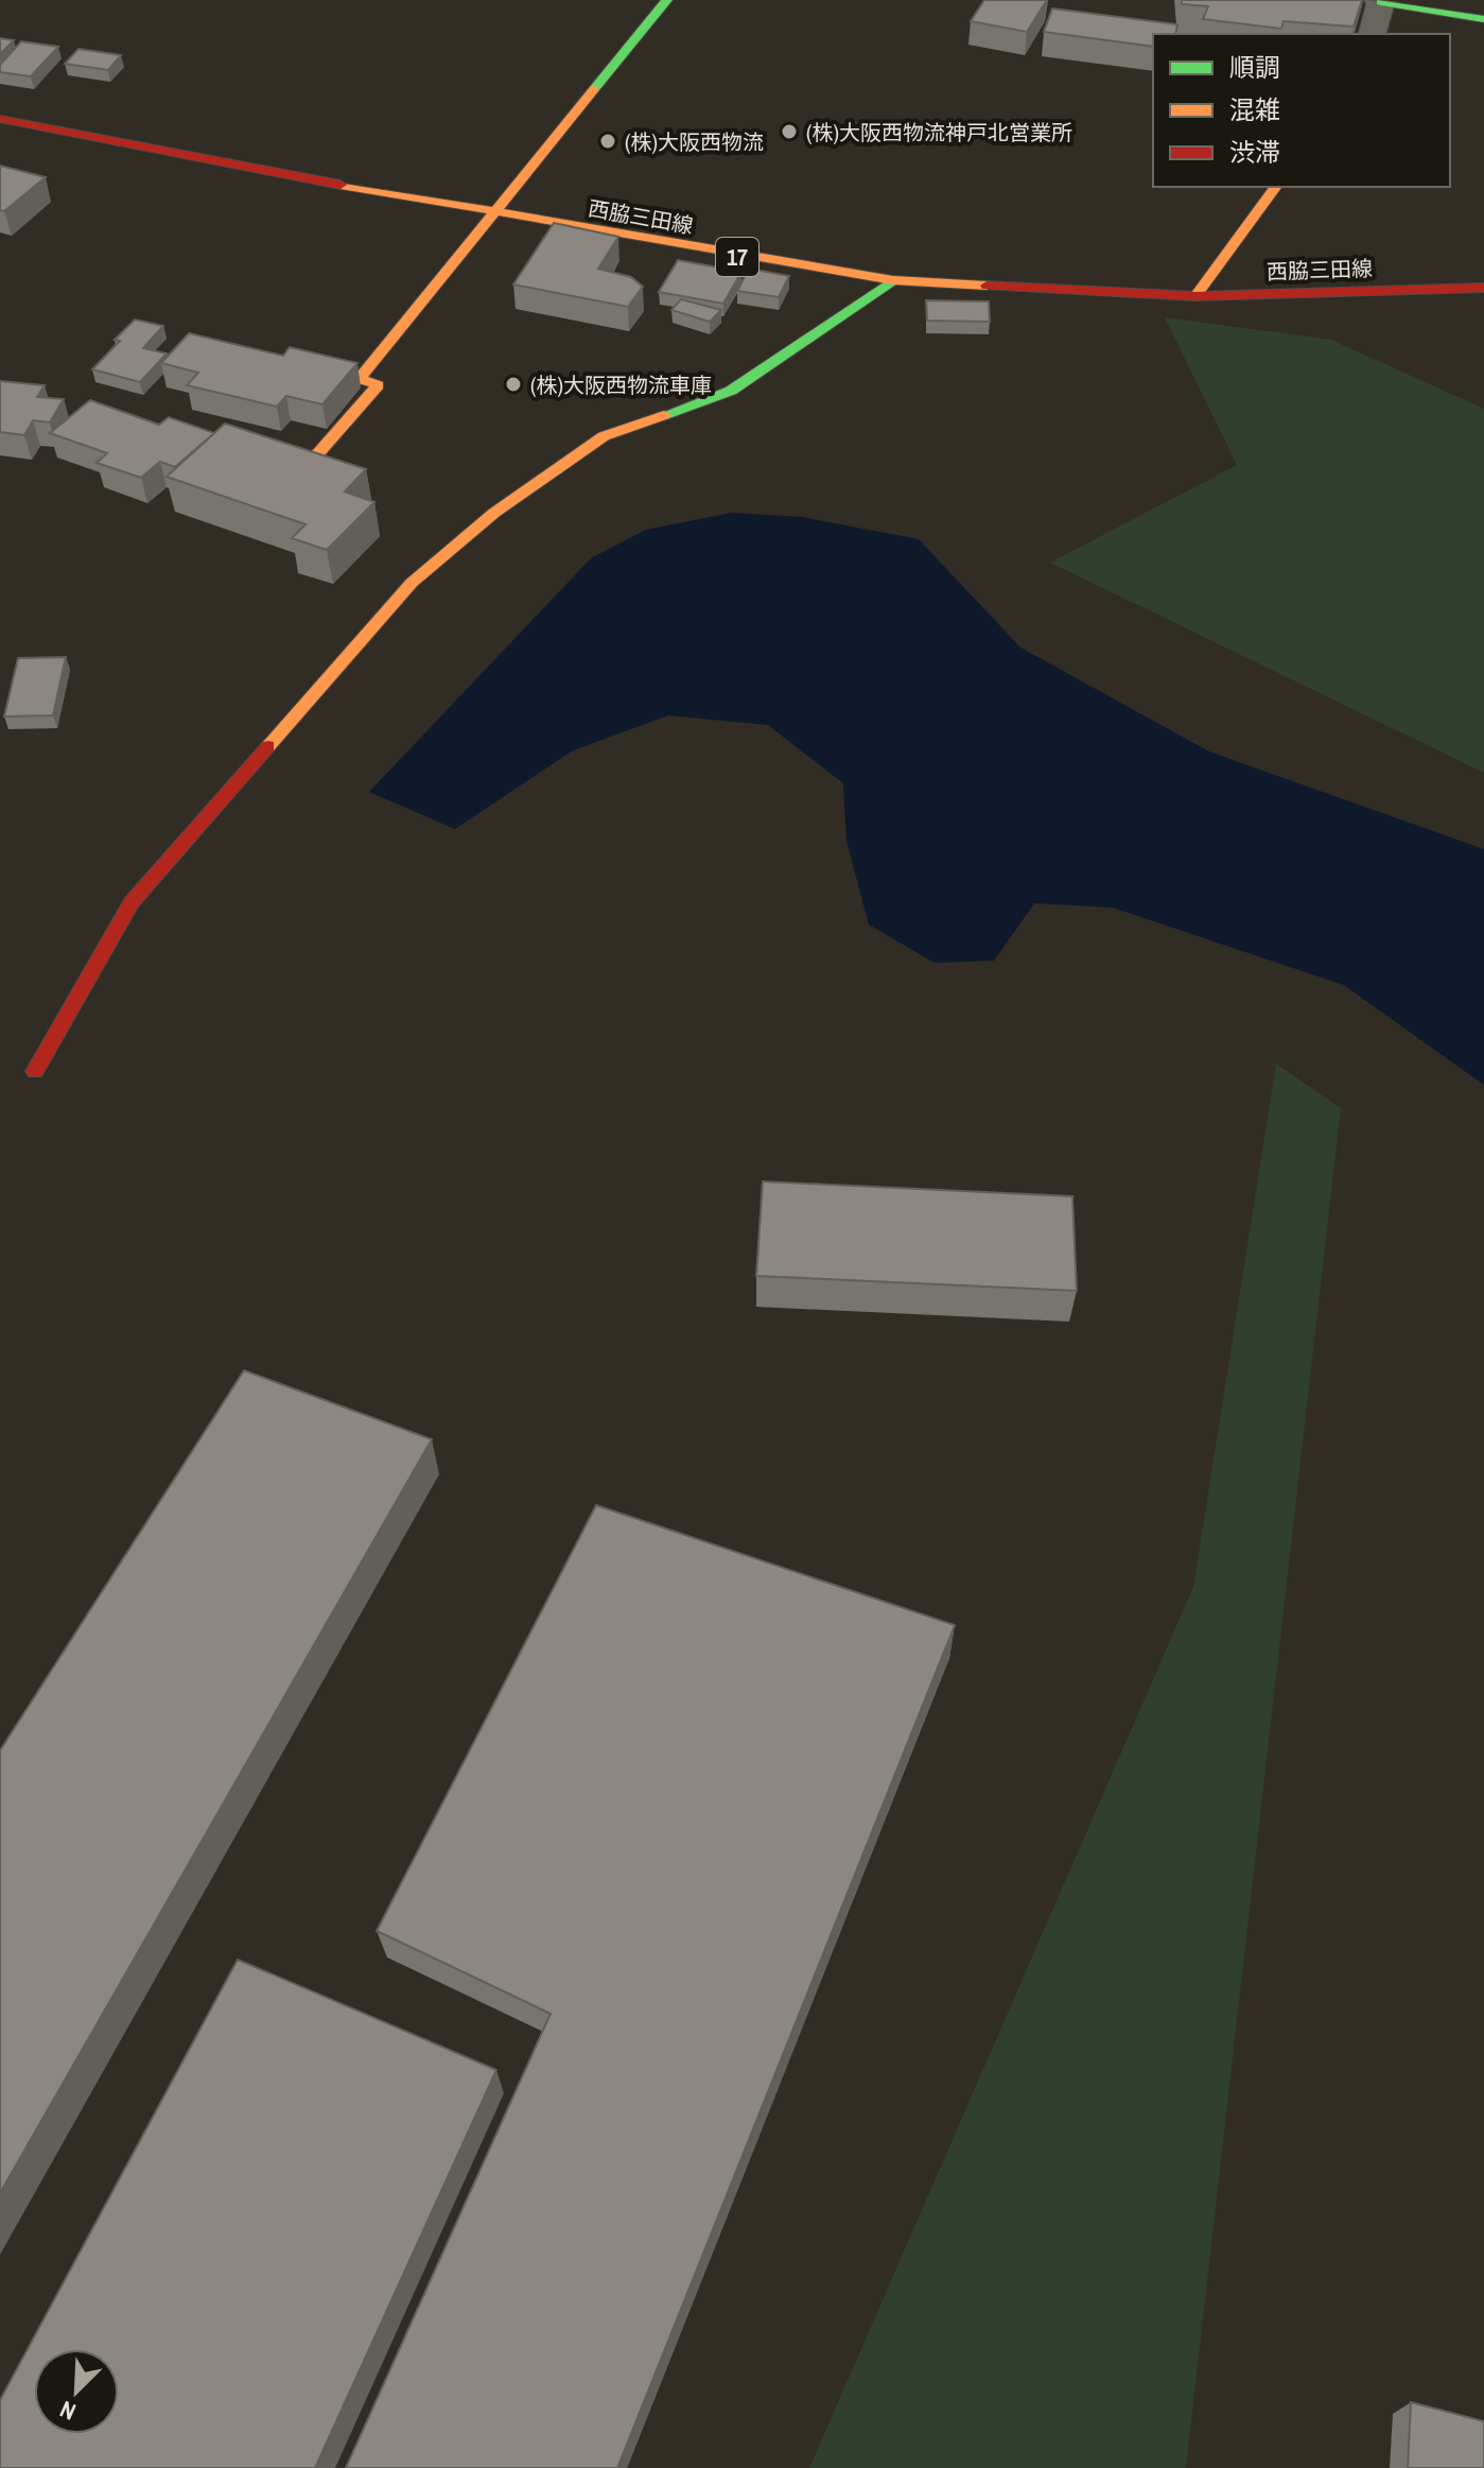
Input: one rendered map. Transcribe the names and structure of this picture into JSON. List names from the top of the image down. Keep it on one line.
{"streets":{"street":["西脇三田線","17"]},"places":["(株)大阪西物流神戸北営業所","(株)大阪西物流","(株)大阪西物流車庫"],"legend":["順調","混雑","渋滞"],"north":"bottom left"}
